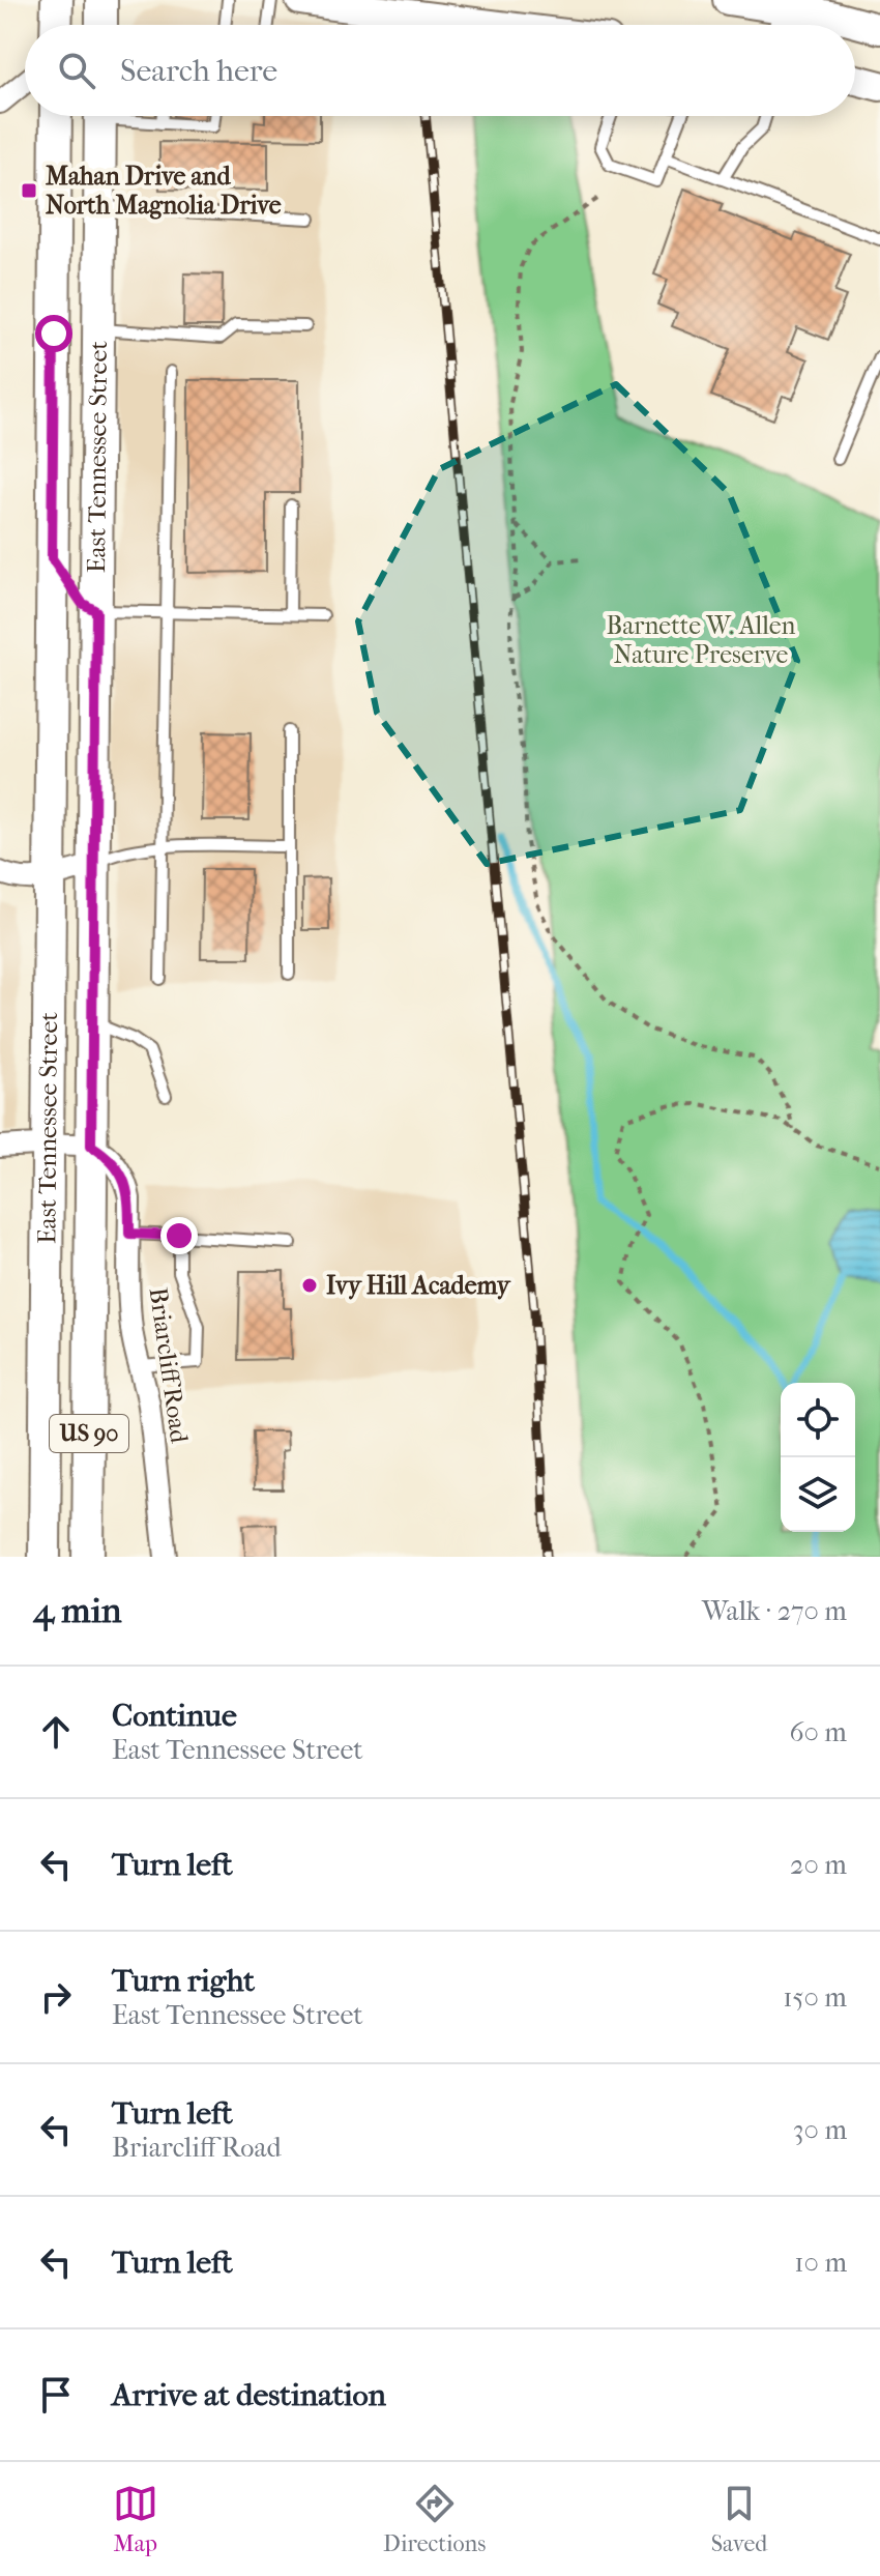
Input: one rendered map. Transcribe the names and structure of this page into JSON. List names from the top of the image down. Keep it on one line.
{"streets":{"main road":["East Tennessee Street","US 90"],"street":["Briarcliff Road"]},"crossings":[["East Tennessee Street","Briarcliff Road"]],"parks":["Barnette W. Allen Nature Preserve"],"places":{"transit":["Mahan Drive and North Magnolia Drive"],"other":["Ivy Hill Academy"]},"page":{"search":"Search here","heading":["4 min","Walk · 270 m"],"list":[["Continue","East Tennessee Street","60 m"],["Turn left","20 m"],["Turn right","East Tennessee Street","150 m"],["Turn left","Briarcliff Road","30 m"],["Turn left","10 m"],"Arrive at destination"],"nav":["Map","Directions","Saved"]}}
